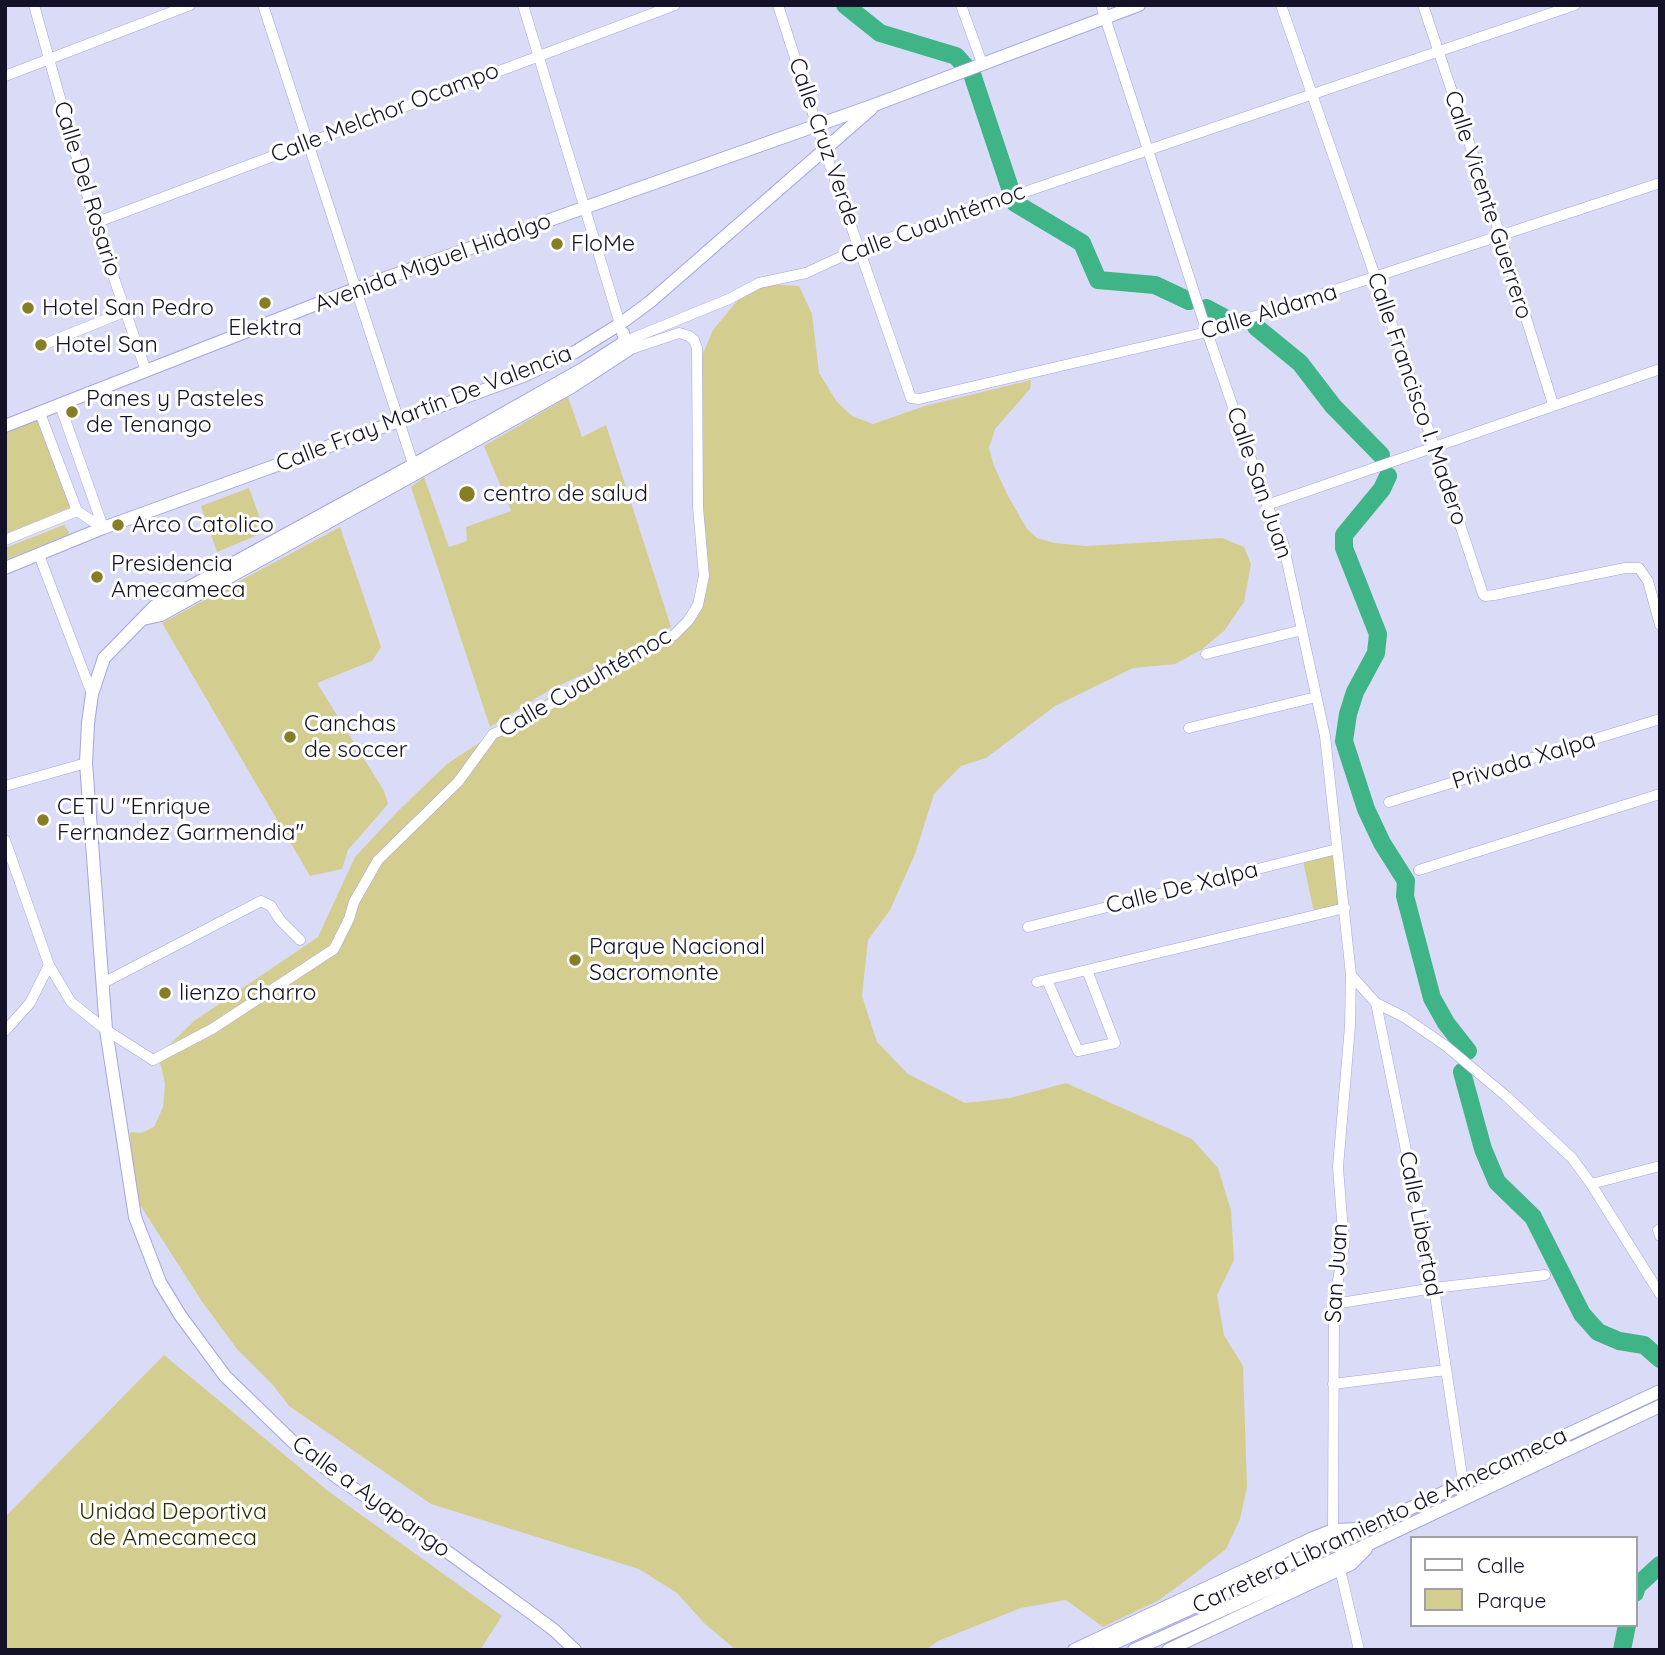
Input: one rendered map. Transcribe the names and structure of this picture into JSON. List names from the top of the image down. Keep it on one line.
{"streets":{"main road":["Calle Cuauhtémoc","Avenida Miguel Hidalgo","Calle Fray Martín De Valencia","Calle a Ayapango","Carretera Libramiento de Amecameca"],"street":["Calle Melchor Ocampo","Calle Cruz Verde","Calle Del Rosario","Calle Vicente Guerrero","Calle Aldama","Calle Francisco I. Madero","Calle San Juan","Privada Xalpa","Calle De Xalpa","Calle Libertad","San Juan"]},"crossings":[["Calle Melchor Ocampo","Calle Del Rosario"],["Calle Cruz Verde","Calle Cuauhtémoc"],["Calle Cruz Verde","Avenida Miguel Hidalgo"],["Calle Cruz Verde","Calle Aldama"],["Calle Cruz Verde","Calle Fray Martín De Valencia"],["Calle Del Rosario","Avenida Miguel Hidalgo"],["Calle Vicente Guerrero","Calle Cuauhtémoc"],["Calle Vicente Guerrero","Calle Aldama"],["Calle Cuauhtémoc","Calle Francisco I. Madero"],["Calle Cuauhtémoc","Calle San Juan"],["Calle Cuauhtémoc","Calle a Ayapango"],["Avenida Miguel Hidalgo","Calle Fray Martín De Valencia"],["Avenida Miguel Hidalgo","Calle San Juan"],["Calle Aldama","Calle Francisco I. Madero"],["Calle Aldama","Calle San Juan"],["Calle San Juan","Calle De Xalpa"],["Calle San Juan","San Juan"],["Calle Libertad","Carretera Libramiento de Amecameca"]],"parks":["Unidad Deportiva de Amecameca"],"places":["FloMe","Elektra","Hotel San Pedro","Hotel San","Panes y Pasteles de Tenango","centro de salud","Arco Catolico","Presidencia Amecameca","Canchas de soccer","CETU \"Enrique Fernandez Garmendia\"","Parque Nacional Sacromonte","lienzo charro"],"legend":["Calle","Parque"]}
